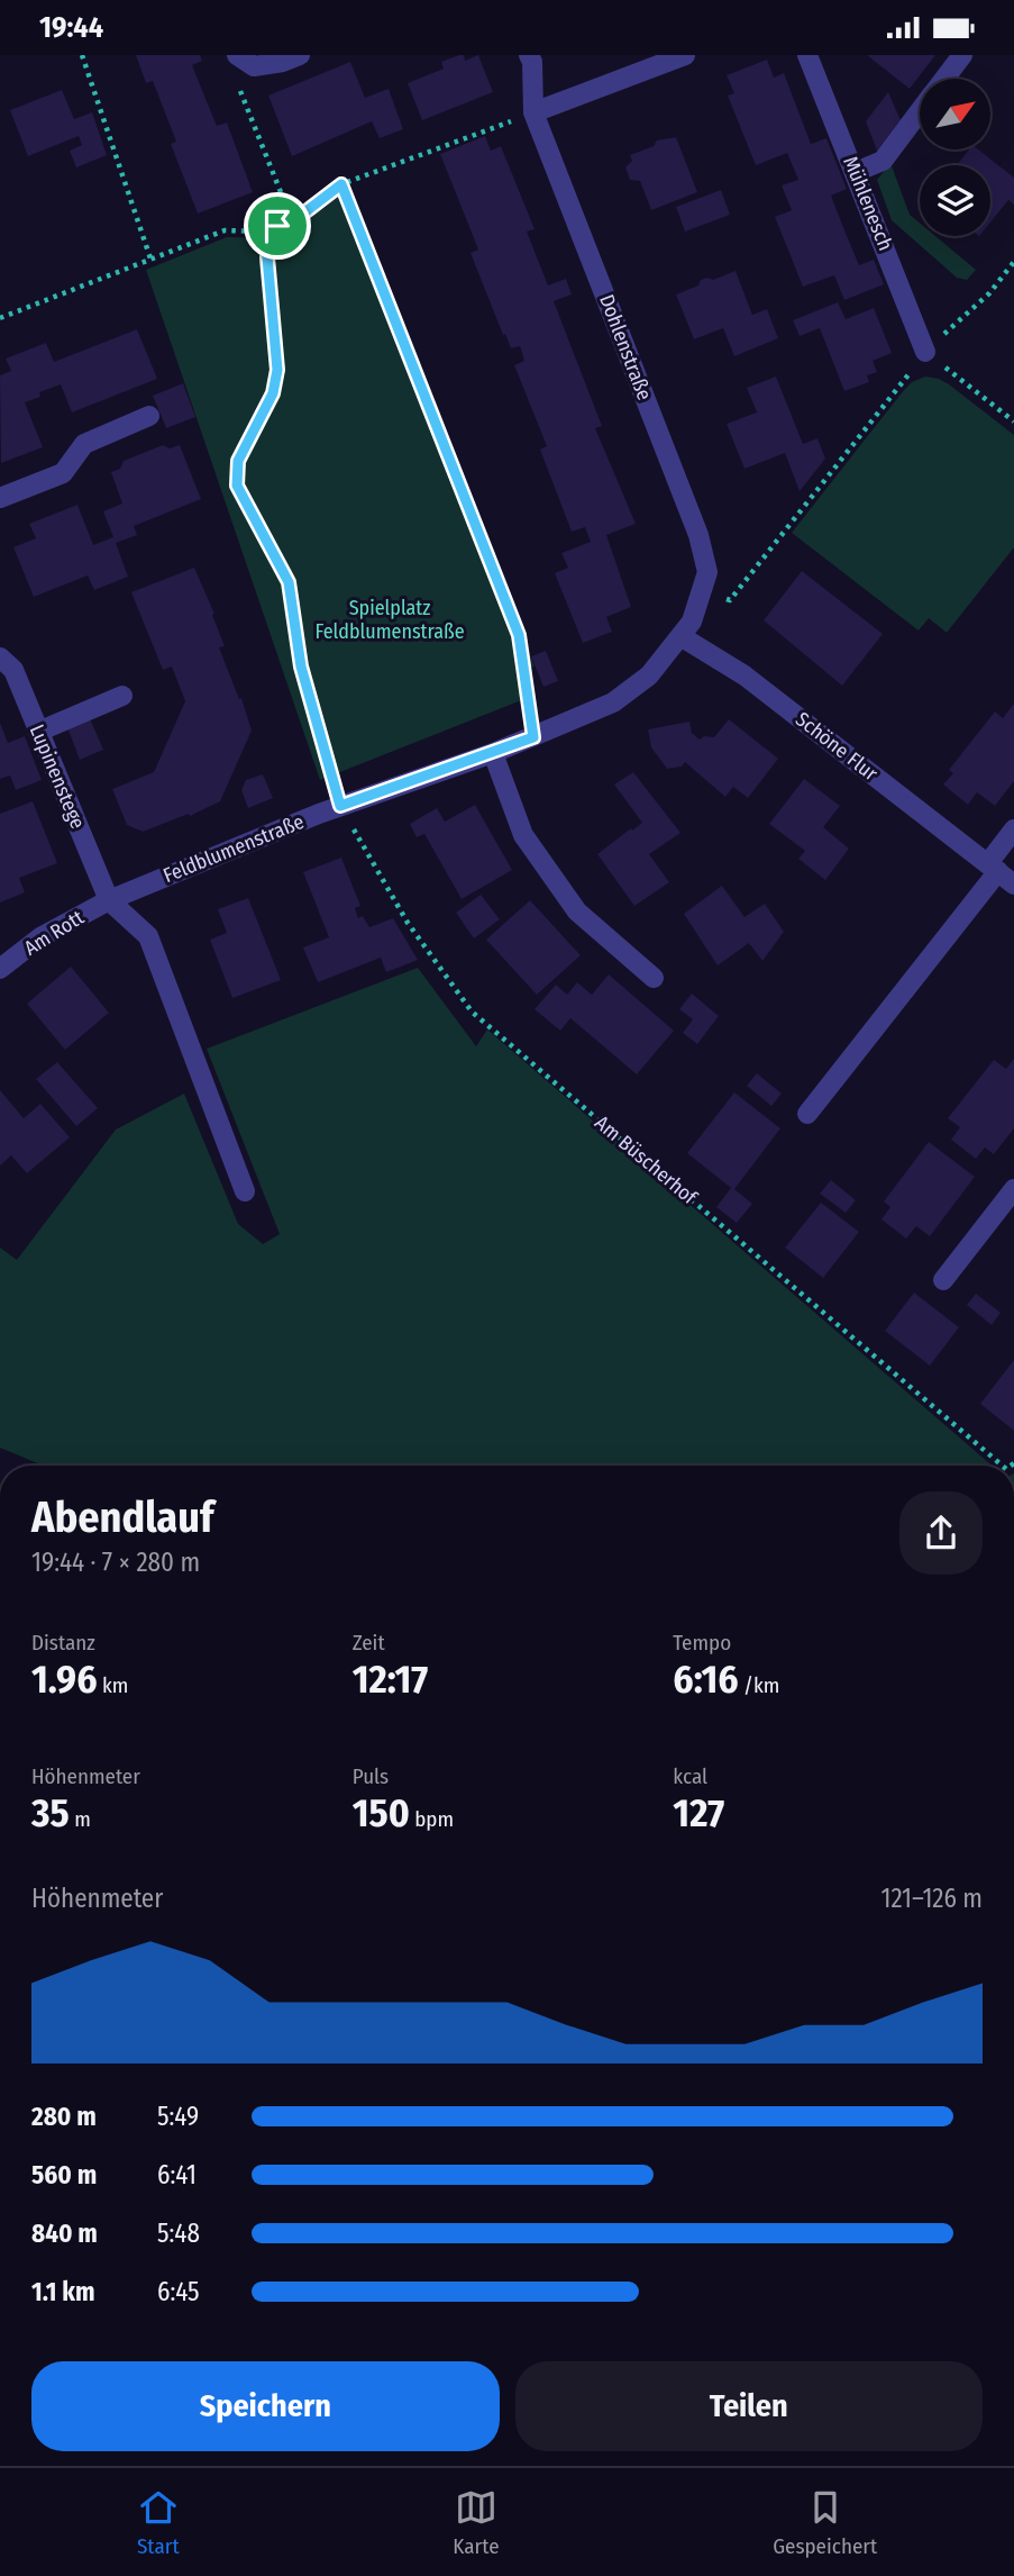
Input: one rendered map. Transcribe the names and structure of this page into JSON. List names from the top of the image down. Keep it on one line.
{"streets":{"street":["Mühlenesch","Dohlenstraße","Schöne Flur","Lupinenstege","Feldblumenstraße","Am Rott"],"path":["Am Büscherhof"]},"crossings":[["Dohlenstraße","Schöne Flur"],["Dohlenstraße","Feldblumenstraße"],["Schöne Flur","Feldblumenstraße"],["Lupinenstege","Feldblumenstraße"],["Lupinenstege","Am Rott"],["Feldblumenstraße","Am Rott"],["Feldblumenstraße","Am Büscherhof"]],"parks":["Spielplatz Feldblumenstraße"],"north":"top right","page":{"status":"19:44","heading":["Abendlauf","19:44 · 7 × 280 m"],"stats":[["Distanz","1.96 km"],["Zeit","12:17"],["Tempo","6:16 /km"],["Höhenmeter","35 m"],["Puls","150 bpm"],["kcal","127"]],"chart":["Höhenmeter","121–126 m"],"list":[{"name":"280 m","note":"5:49"},{"name":"560 m","note":"6:41"},{"name":"840 m","note":"5:48"},{"name":"1.1 km","note":"6:45"}],"buttons":["Speichern","Teilen"],"tabs":["Start","Karte","Gespeichert"]}}
